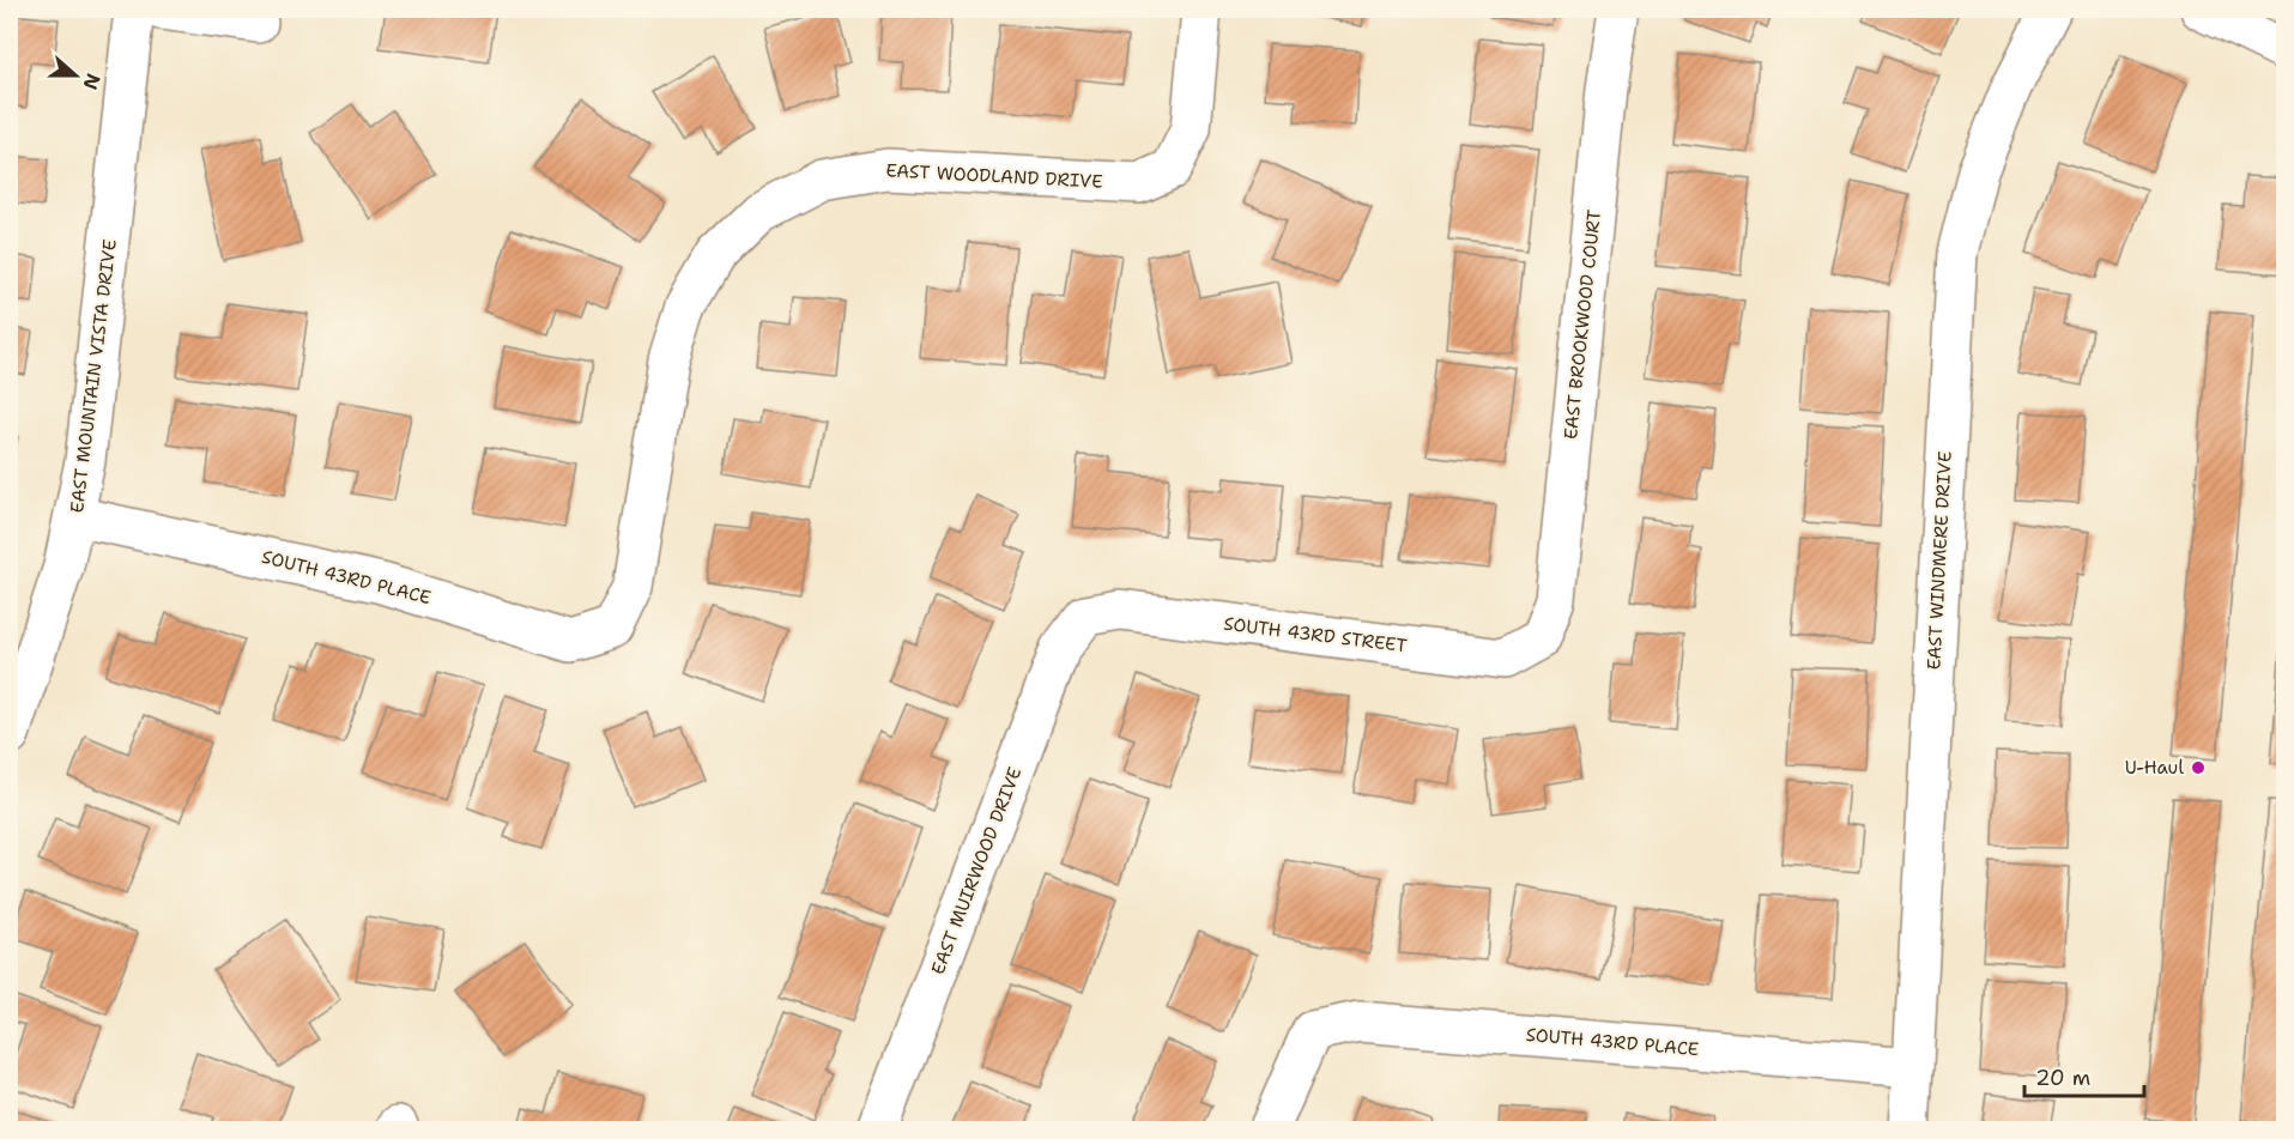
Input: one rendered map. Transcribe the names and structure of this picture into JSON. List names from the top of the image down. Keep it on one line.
{"streets":{"street":["EAST WOODLAND DRIVE","EAST BROOKWOOD COURT","EAST MOUNTAIN VISTA DRIVE","EAST WINDMERE DRIVE","SOUTH 43RD PLACE","SOUTH 43RD STREET","EAST MUIRWOOD DRIVE"]},"crossings":[["EAST WOODLAND DRIVE","SOUTH 43RD PLACE"],["EAST BROOKWOOD COURT","SOUTH 43RD STREET"],["EAST MOUNTAIN VISTA DRIVE","SOUTH 43RD PLACE"],["EAST WINDMERE DRIVE","SOUTH 43RD PLACE"],["SOUTH 43RD STREET","EAST MUIRWOOD DRIVE"]],"places":["U-Haul"],"scale_bar":"20 m","north":"right"}
